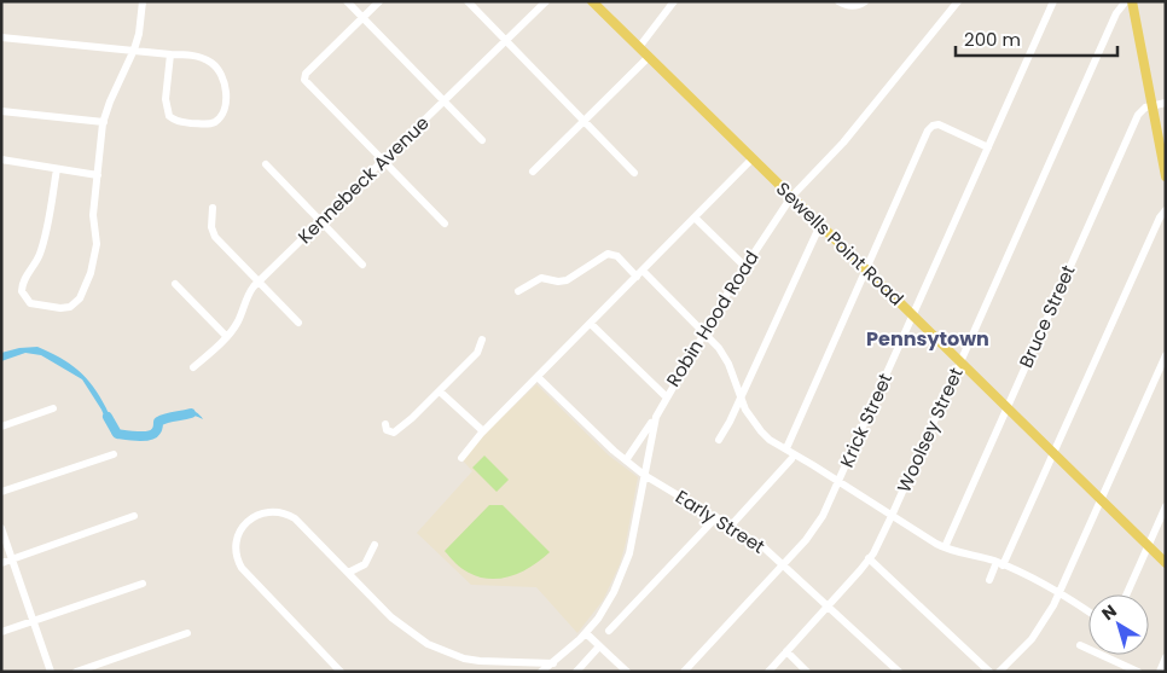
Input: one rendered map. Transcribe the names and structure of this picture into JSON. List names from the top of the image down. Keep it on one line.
{"streets":{"main road":["Sewells Point Road"],"street":["Kennebeck Avenue","Bruce Street","Robin Hood Road","Krick Street","Woolsey Street","Early Street"]},"crossings":[["Sewells Point Road","Bruce Street"],["Sewells Point Road","Robin Hood Road"],["Sewells Point Road","Krick Street"],["Sewells Point Road","Woolsey Street"],["Robin Hood Road","Early Street"],["Krick Street","Early Street"],["Woolsey Street","Early Street"]],"districts":["Pennsytown"],"scale_bar":"200 m","north":"top left"}
